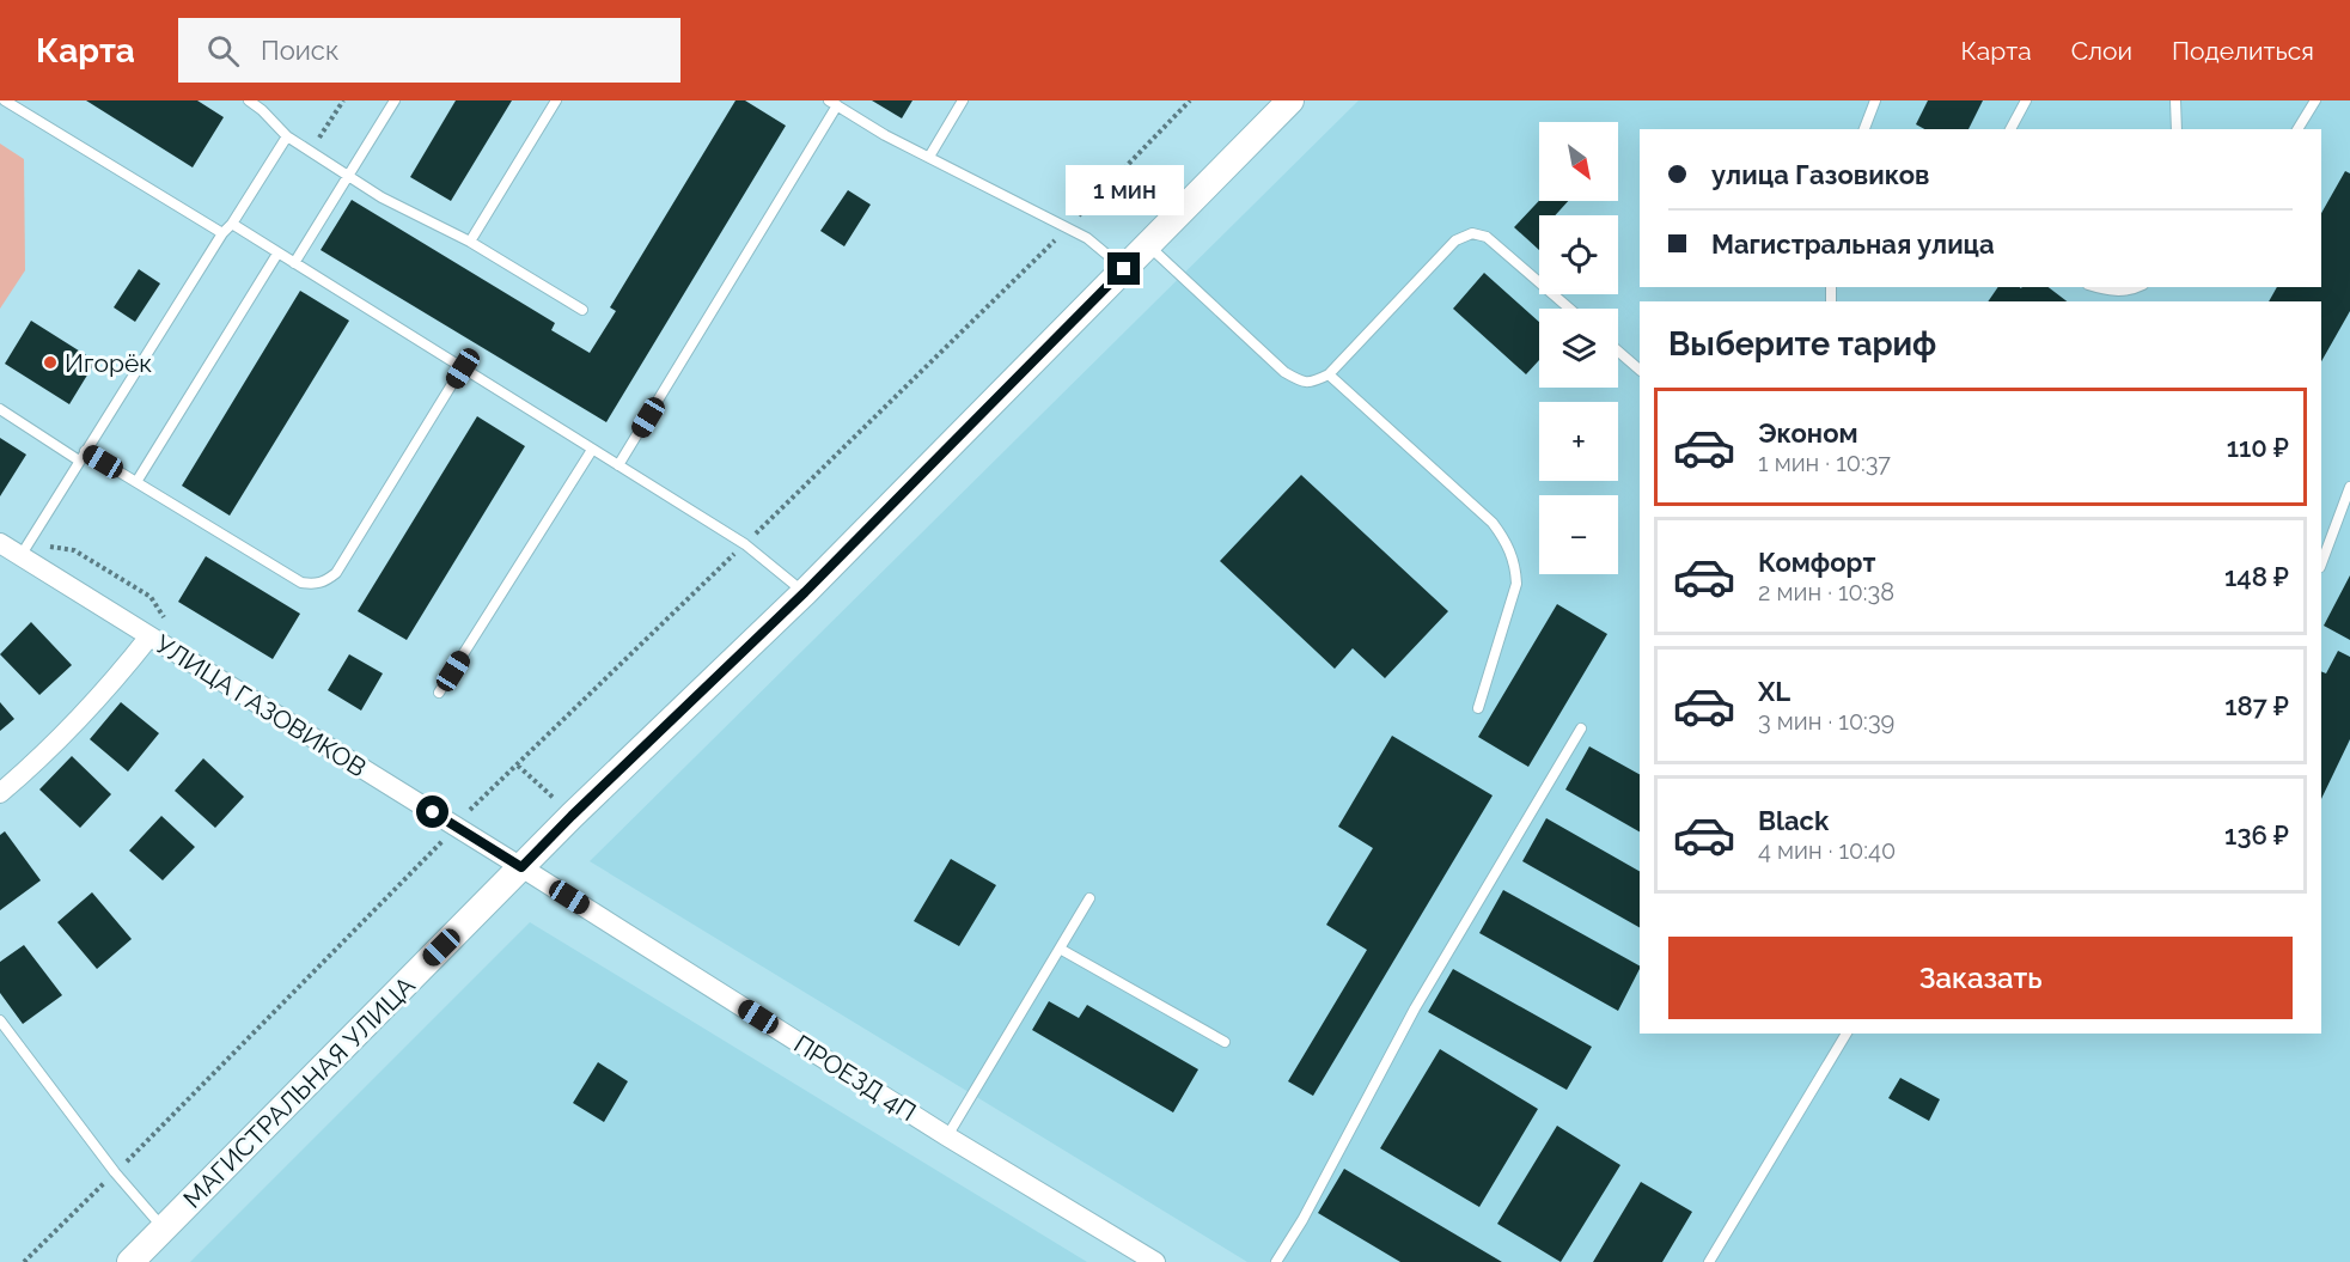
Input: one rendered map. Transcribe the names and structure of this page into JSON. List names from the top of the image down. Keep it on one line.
{"streets":{"main road":["МАГИСТРАЛЬНАЯ УЛИЦА"],"street":["УЛИЦА ГАЗОВИКОВ","ПРОЕЗД 4П"]},"crossings":[["УЛИЦА ГАЗОВИКОВ","ПРОЕЗД 4П"],["УЛИЦА ГАЗОВИКОВ","МАГИСТРАЛЬНАЯ УЛИЦА"],["ПРОЕЗД 4П","МАГИСТРАЛЬНАЯ УЛИЦА"]],"places":["Игорёк"],"north":"bottom right","page":{"header":"Карта","search":"Поиск","nav":["Карта","Слои","Поделиться"],"map_buttons":["+","−"],"banner":["улица Газовиков","Магистральная улица"],"bubble":"1 мин","heading":"Выберите тариф","list":[{"name":"Эконом","note":"1 мин · 10:37","value":"110 ₽"},{"name":"Комфорт","note":"2 мин · 10:38","value":"148 ₽"},{"name":"XL","note":"3 мин · 10:39","value":"187 ₽"},{"name":"Black","note":"4 мин · 10:40","value":"136 ₽"}],"buttons":"Заказать"}}
